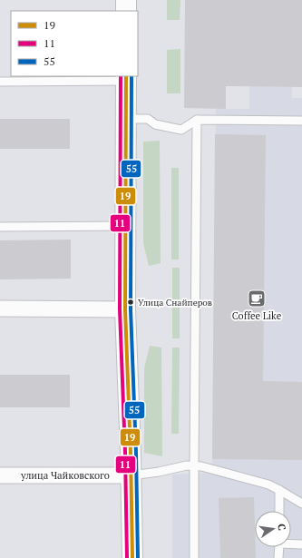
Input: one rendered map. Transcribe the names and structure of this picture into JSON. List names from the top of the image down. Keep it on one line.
{"streets":{"street":["улица Чайковского"]},"places":{"cafe":["Coffee Like"],"other":["Улица Снайперов"]},"lines":["transit line 19","transit line 11","transit line 55"],"legend":["19","11","55"],"north":"right"}
